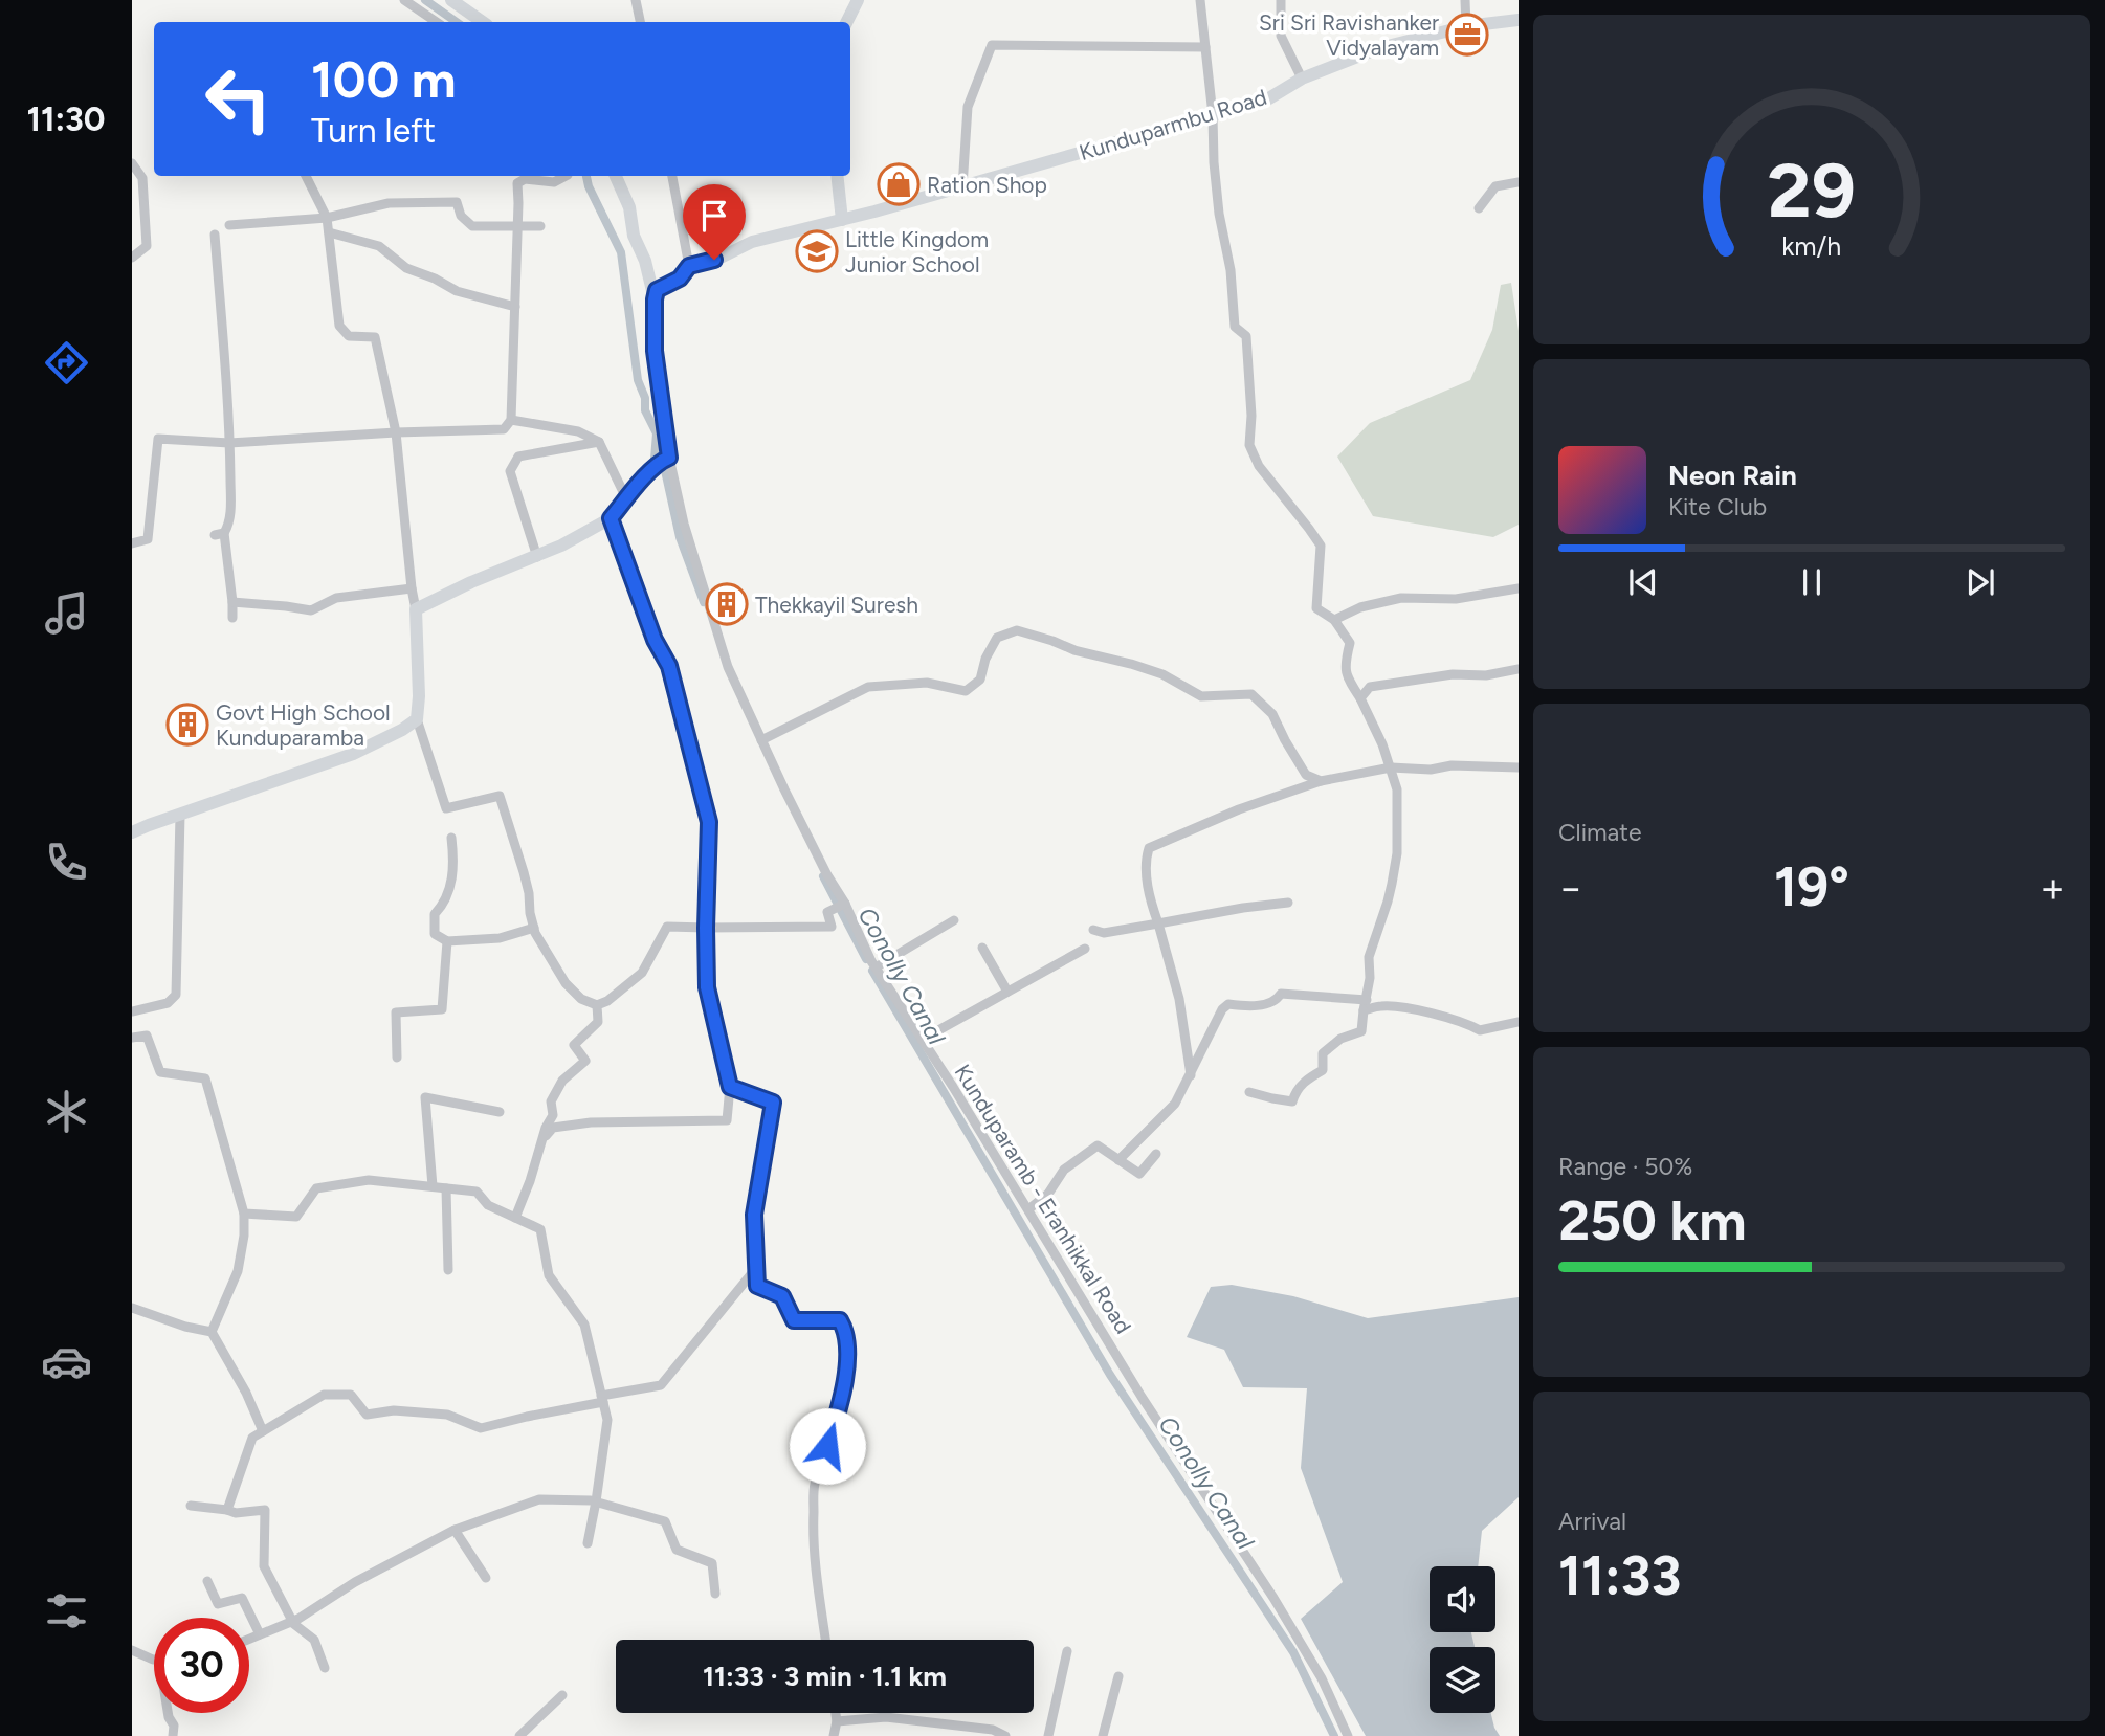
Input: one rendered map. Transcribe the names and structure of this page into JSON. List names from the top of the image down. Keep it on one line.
{"streets":{"main road":["Kunduparmbu Road"],"street":["Kunduparamb - Eranhikkal Road"]},"water":["Conolly Canal"],"places":{"office":["Sri Sri Ravishanker Vidyalayam"],"shop":["Ration Shop"],"school or university":["Little Kingdom Junior School"],"building":["Thekkayil Suresh","Govt High School Kunduparamba"]},"page":{"tabs":"11:30","turn":["100 m","Turn left"],"song":["Neon Rain","Kite Club"],"tile":["Climate",["Range · 50%","250 km"],["Arrival","11:33"]],"heat":["−","19°","+"],"limit":"30","trip":"11:33 · 3 min · 1.1 km","gauge":["29","km/h"]}}
